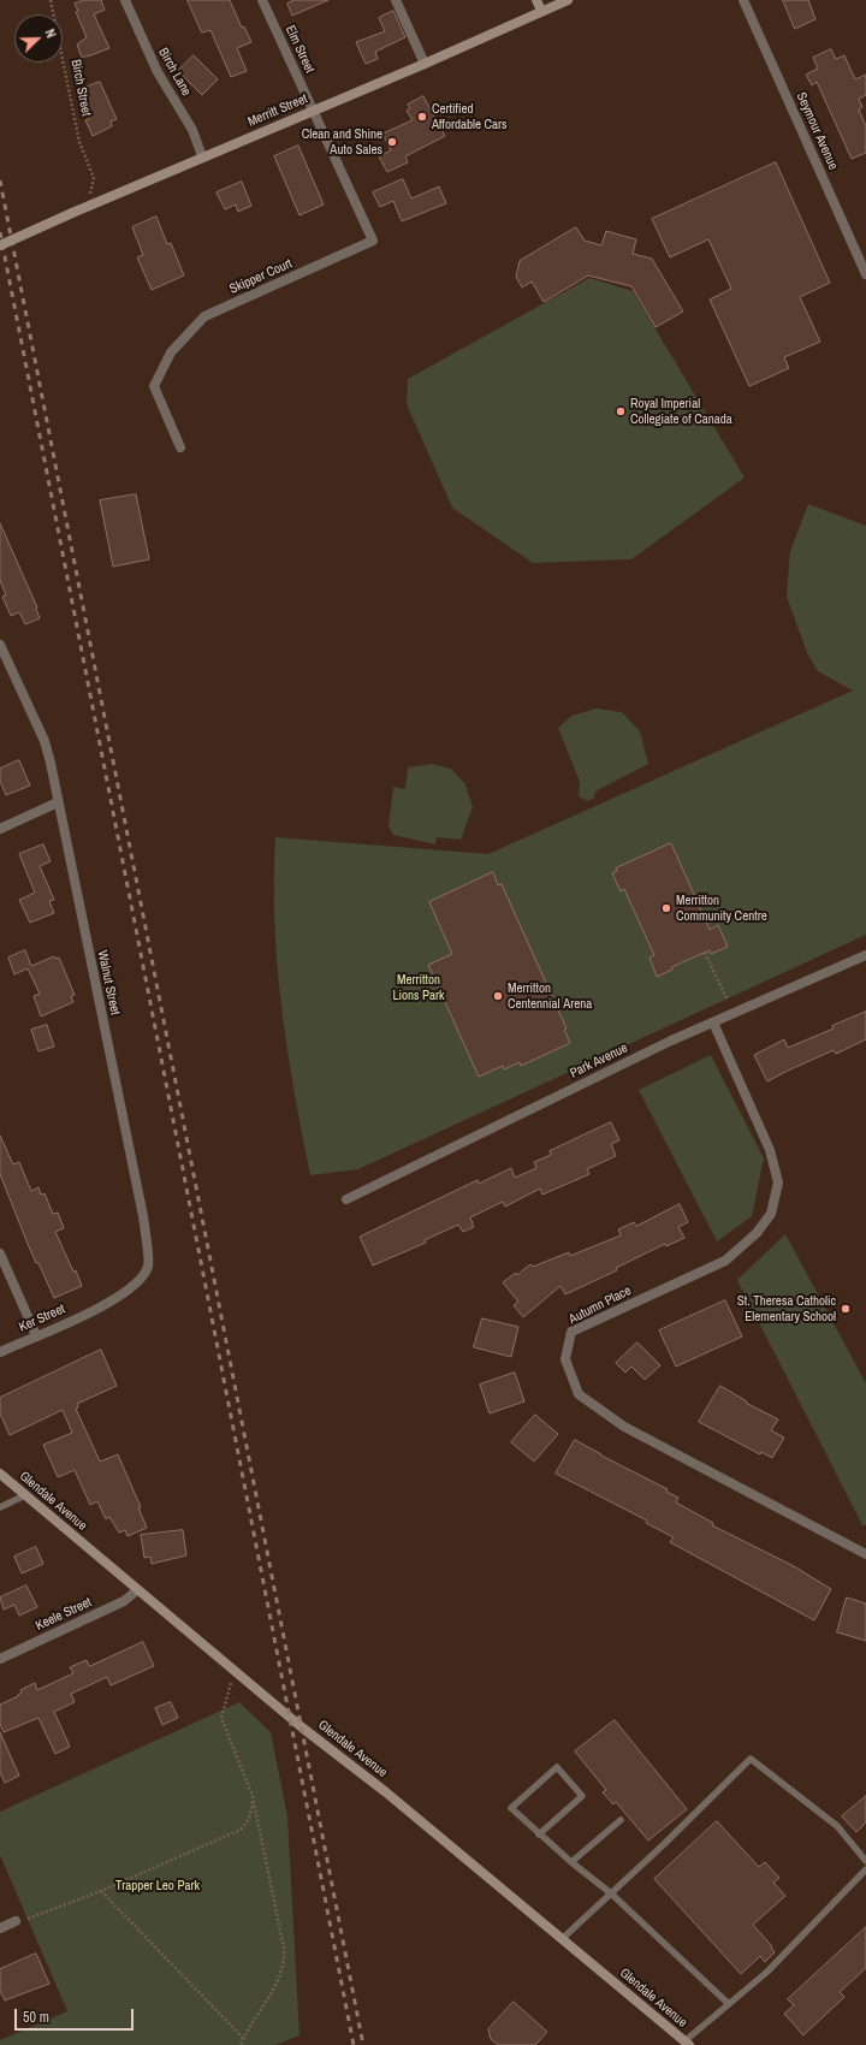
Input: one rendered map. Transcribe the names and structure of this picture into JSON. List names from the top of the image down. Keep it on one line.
{"streets":{"main road":["Merritt Street","Glendale Avenue"],"street":["Elm Street","Birch Lane","Seymour Avenue","Skipper Court","Walnut Street","Park Avenue","Autumn Place","Ker Street","Keele Street"],"path":["Birch Street"]},"crossings":[["Elm Street","Merritt Street"],["Elm Street","Skipper Court"],["Birch Lane","Merritt Street"],["Walnut Street","Ker Street"],["Park Avenue","Autumn Place"],["Glendale Avenue","Keele Street"]],"parks":["Merritton Lions Park","Trapper Leo Park"],"places":["Certified Affordable Cars","Clean and Shine Auto Sales","Royal Imperial Collegiate of Canada","Merritton Community Centre","Merritton Centennial Arena","St. Theresa Catholic Elementary School"],"scale_bar":"50 m","north":"top right"}
